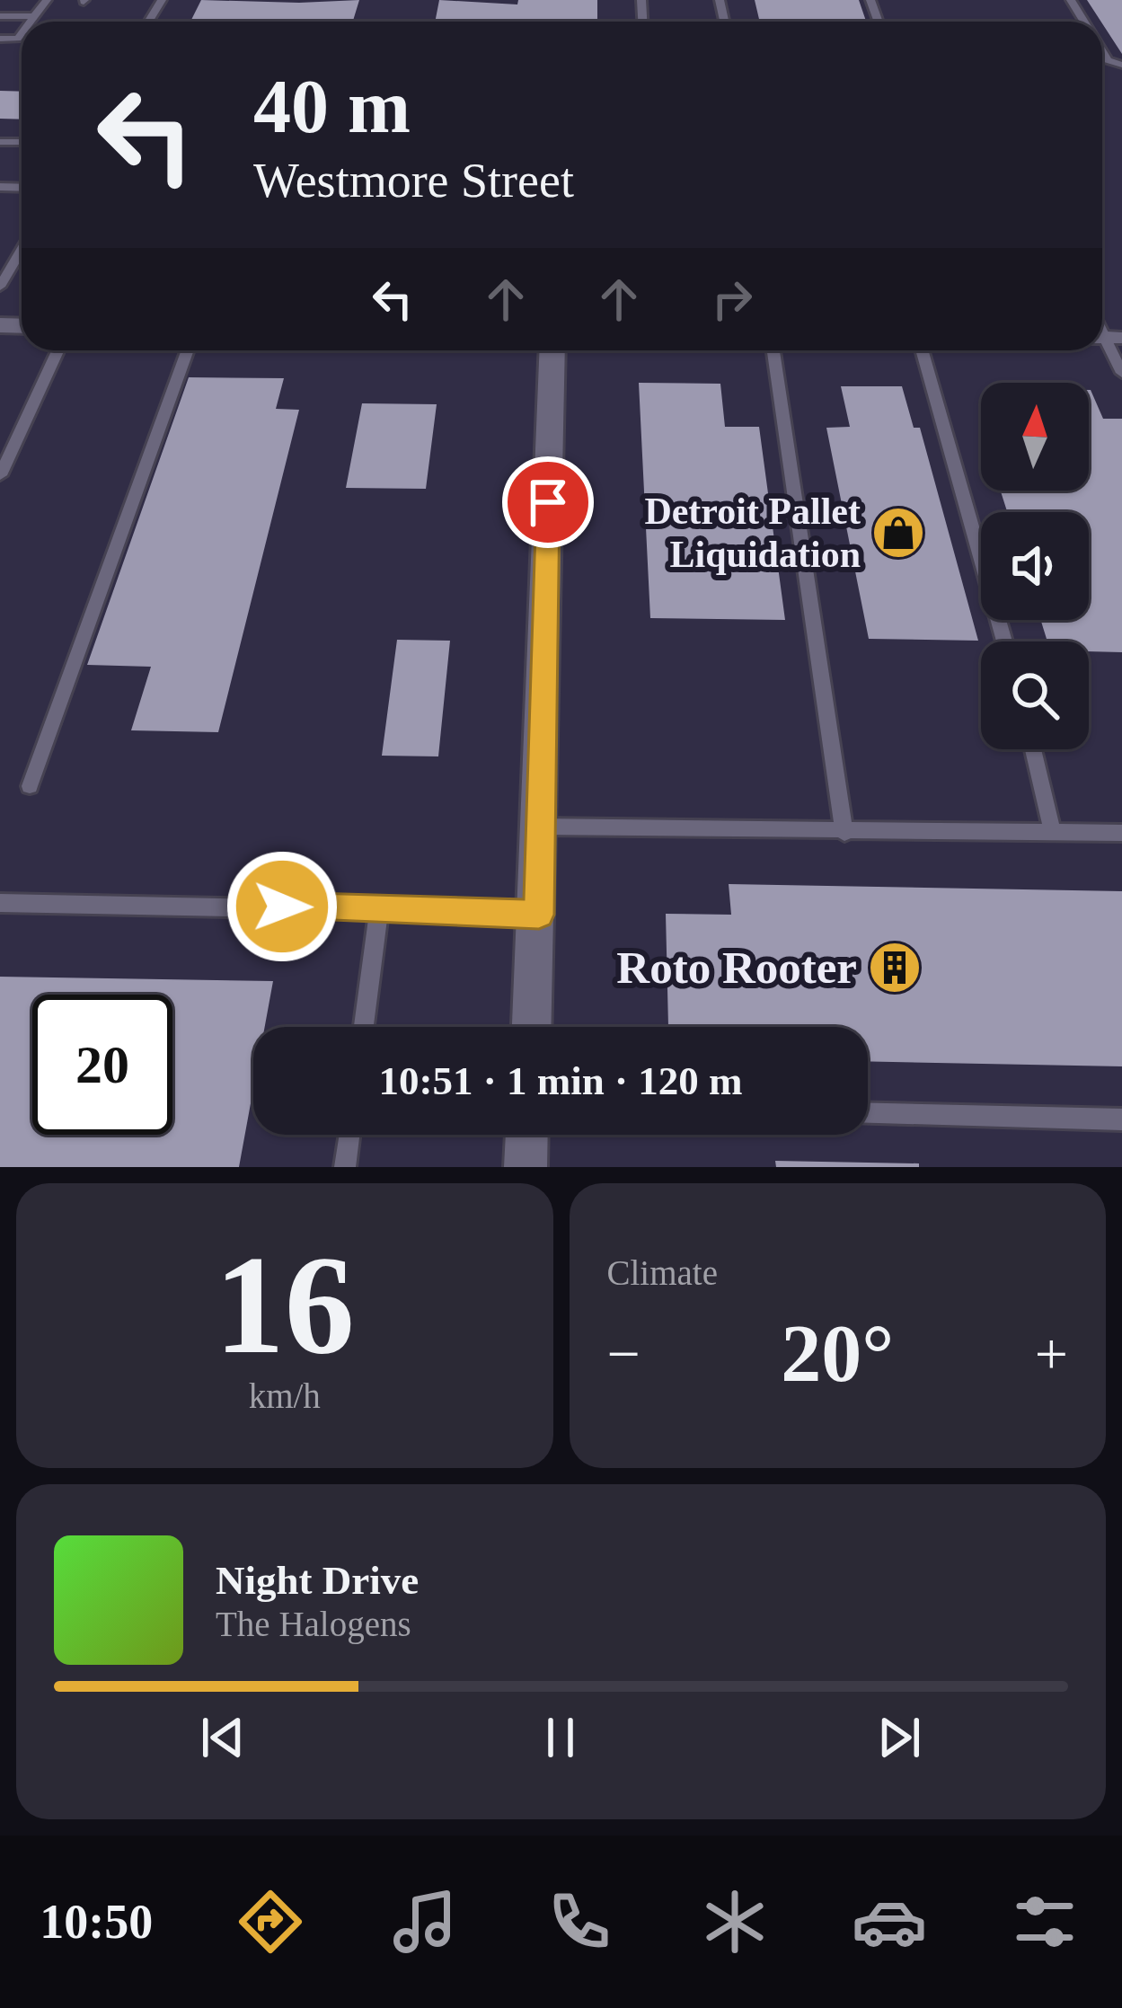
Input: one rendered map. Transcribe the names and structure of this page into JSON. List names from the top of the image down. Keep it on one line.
{"places":{"shop":["Detroit Pallet Liquidation"],"building":["Roto Rooter"]},"north":"top","page":{"turn":["40 m","Westmore Street"],"limit":"20","trip":"10:51 · 1 min · 120 m","tile":[["16","km/h"],"Climate"],"heat":["−","20°","+"],"song":["Night Drive","The Halogens"],"tabs":"10:50"}}
